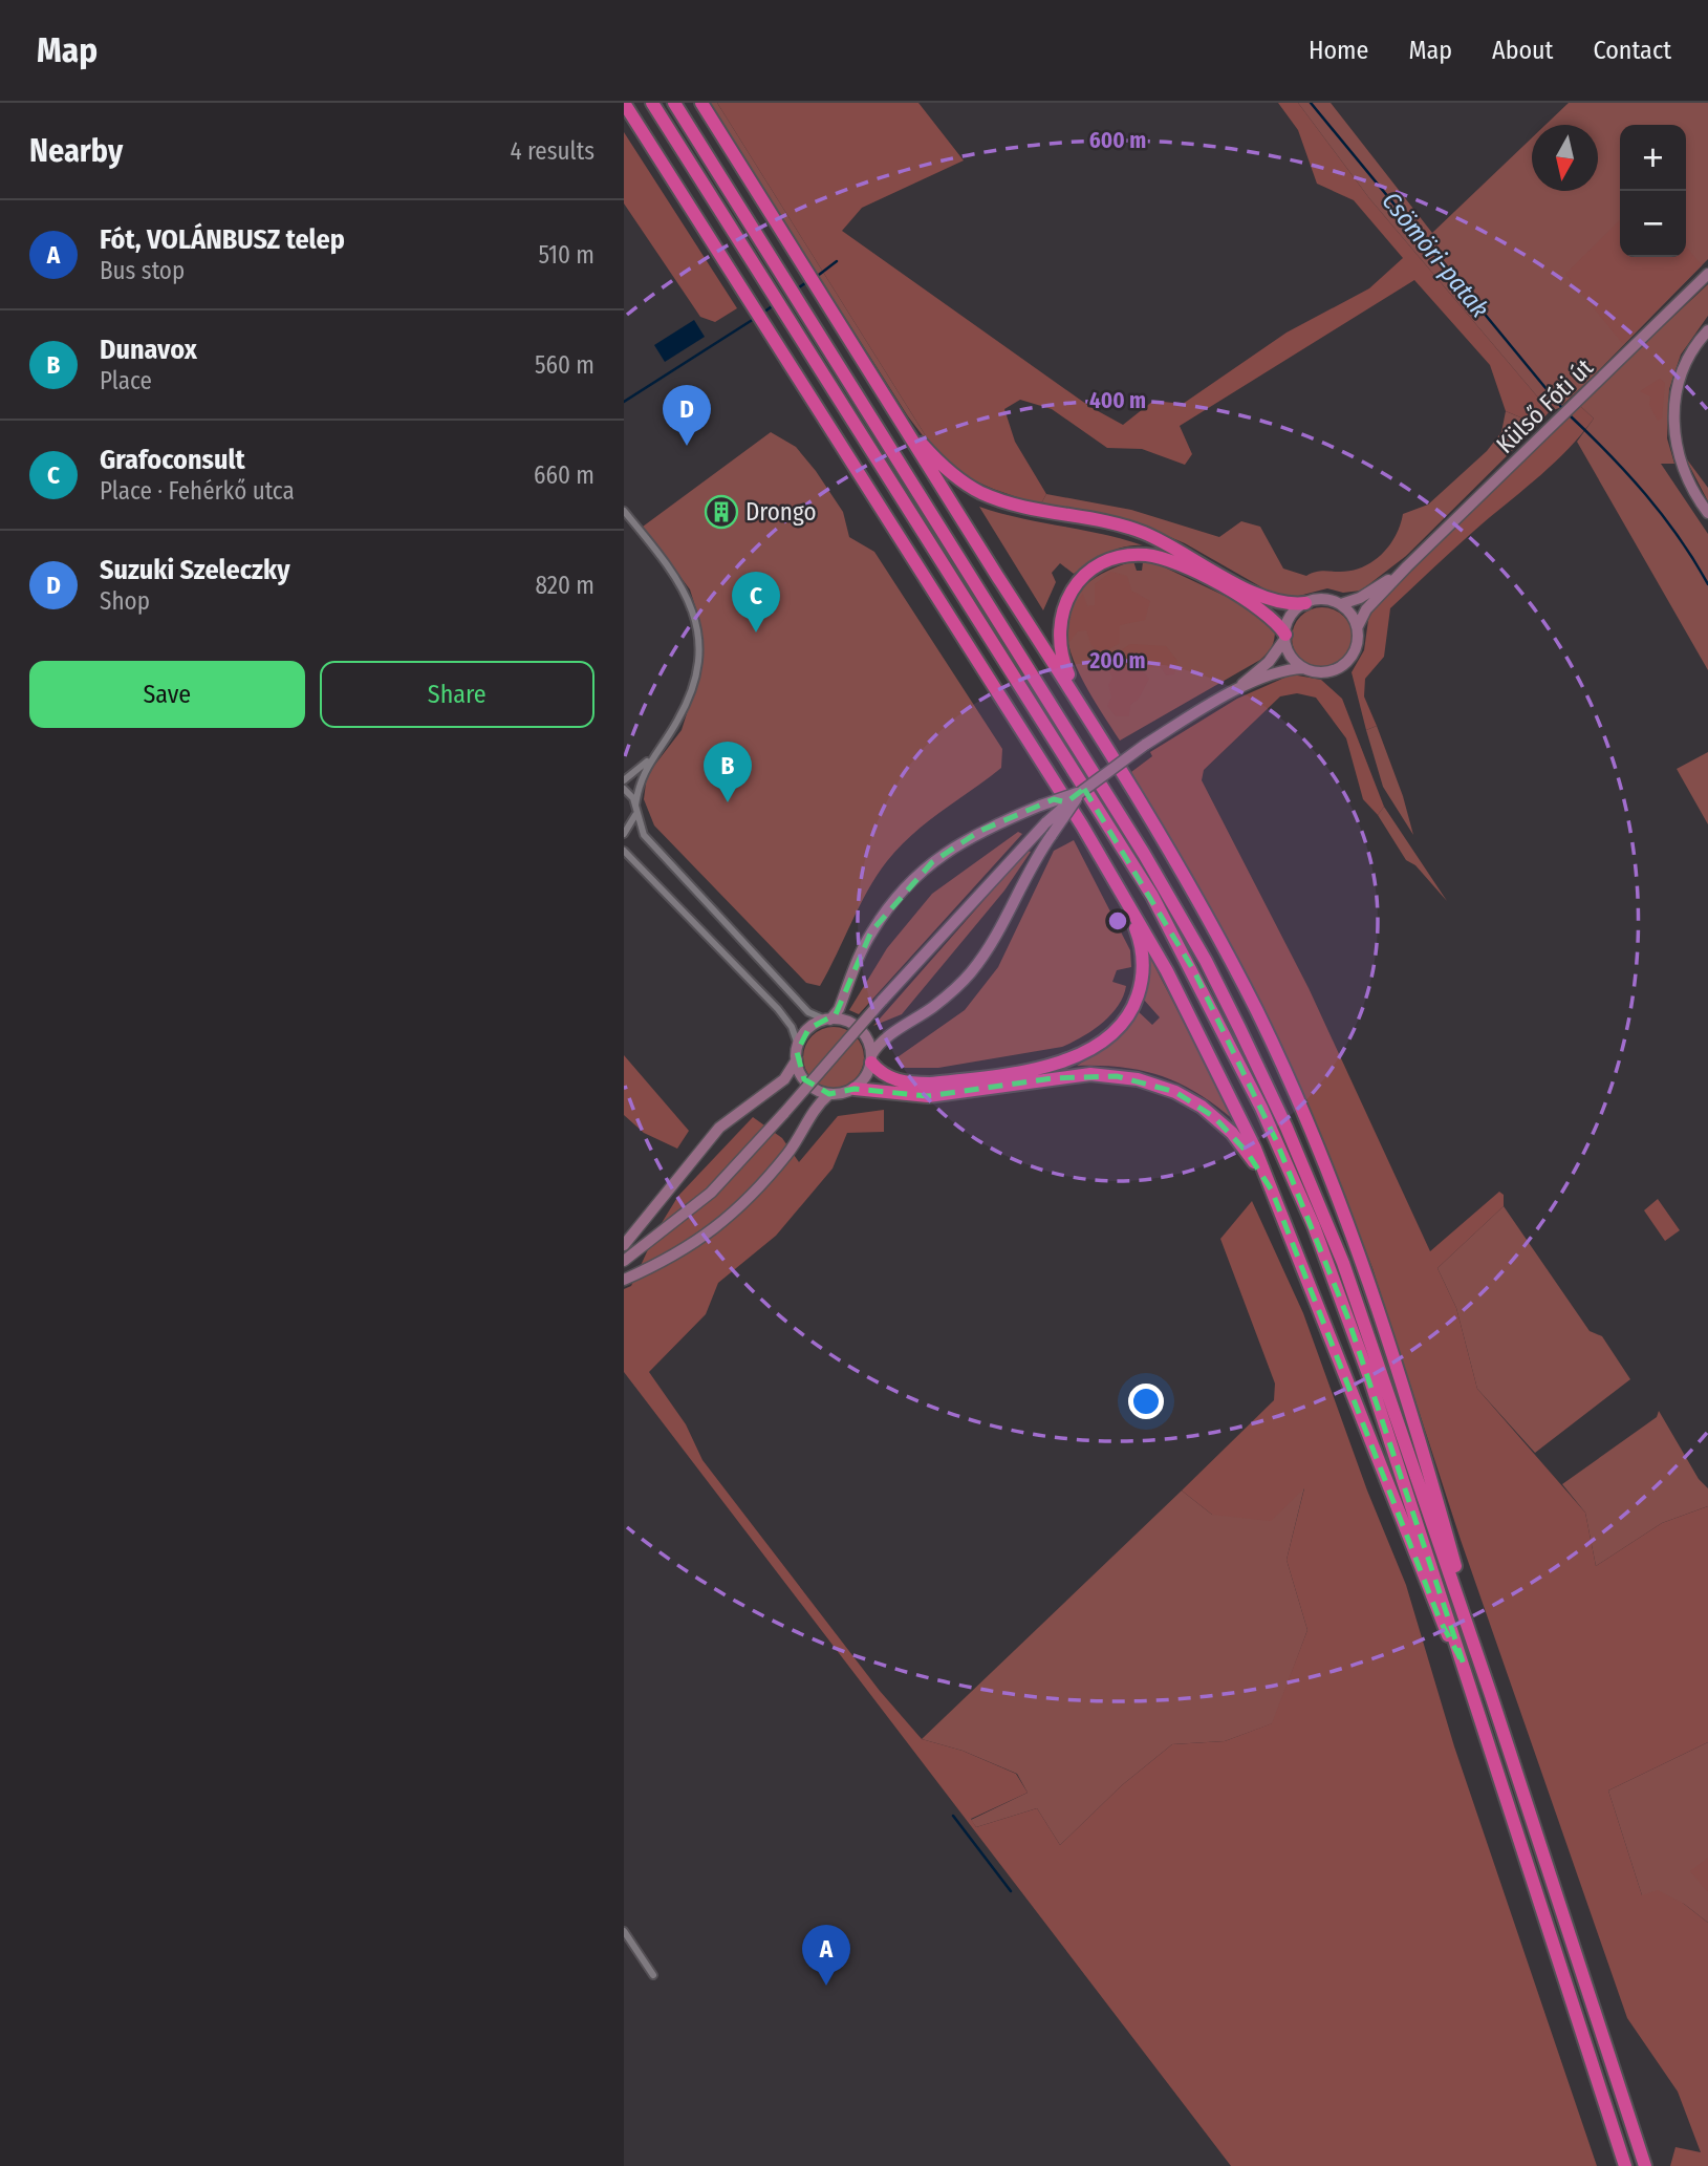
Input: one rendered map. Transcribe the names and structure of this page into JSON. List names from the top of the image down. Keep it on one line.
{"streets":{"main road":["Külső Fóti út"]},"water":["Csömöri-patak"],"places":{"building":["Drongo"]},"north":"bottom","page":{"header":"Map","nav":["Home","Map","About","Contact"],"heading":["Nearby","4 results"],"map_buttons":["+","−"],"list":[{"mark":"A","name":"Fót, VOLÁNBUSZ telep","note":"Bus stop","value":"510 m"},{"mark":"B","name":"Dunavox","note":"Place","value":"560 m"},{"mark":"C","name":"Grafoconsult","note":"Place · Fehérkő utca","value":"660 m"},{"mark":"D","name":"Suzuki Szeleczky","note":"Shop","value":"820 m"}],"pins":["D","C","B","A"],"buttons":["Save","Share"]},"rings":["600 m","400 m","200 m"]}
